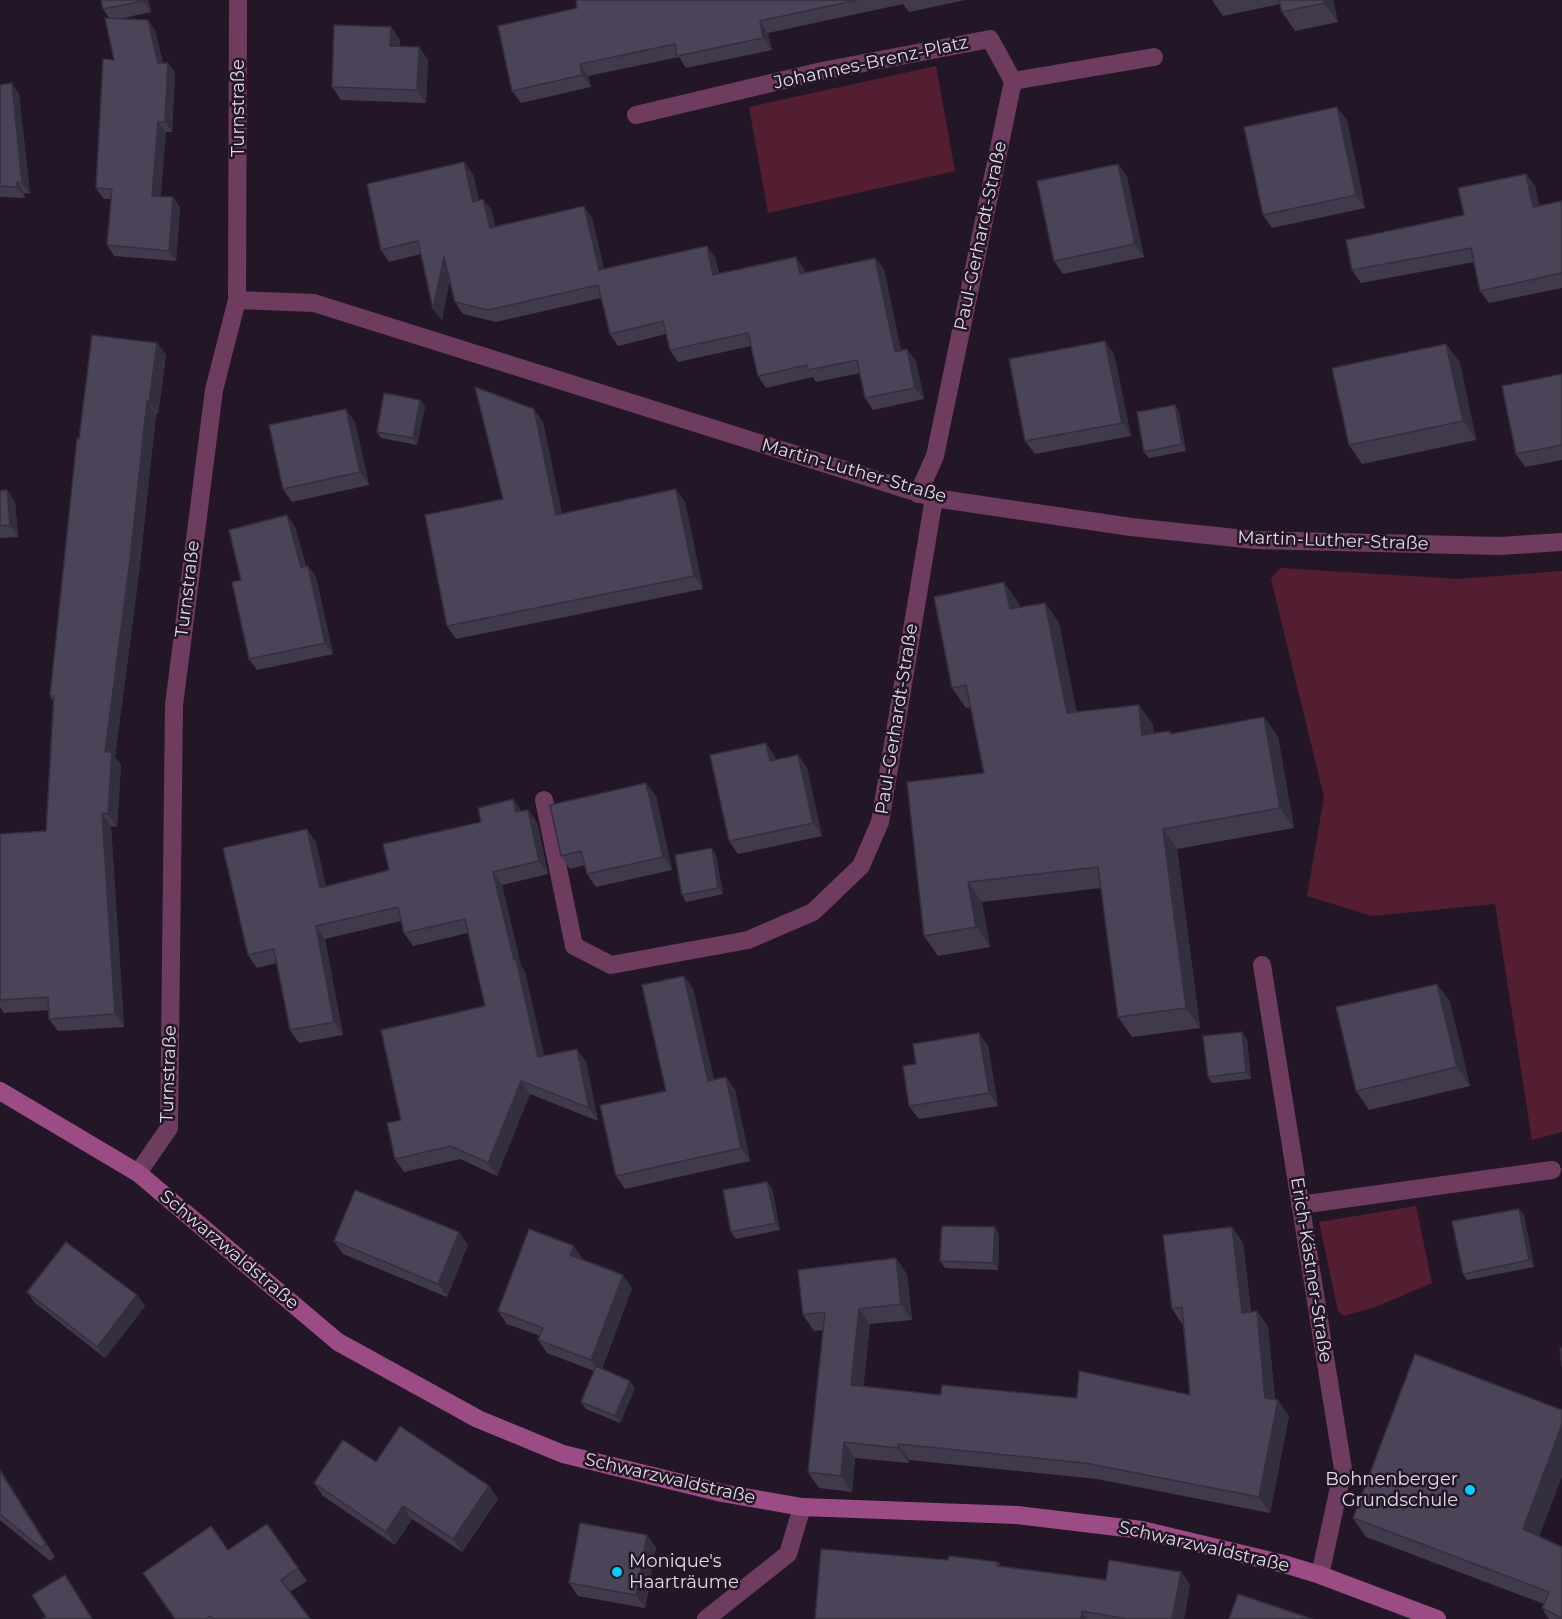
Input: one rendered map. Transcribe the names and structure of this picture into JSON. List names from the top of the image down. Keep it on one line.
{"streets":{"street":["Johannes-Brenz-Platz","Turnstraße","Paul-Gerhardt-Straße","Martin-Luther-Straße","Schwarzwaldstraße","Erich-Kästner-Straße"]},"crossings":[["Johannes-Brenz-Platz","Paul-Gerhardt-Straße"],["Turnstraße","Martin-Luther-Straße"],["Turnstraße","Schwarzwaldstraße"],["Paul-Gerhardt-Straße","Martin-Luther-Straße"],["Schwarzwaldstraße","Erich-Kästner-Straße"]],"places":["Bohnenberger Grundschule","Monique's Haarträume"]}
